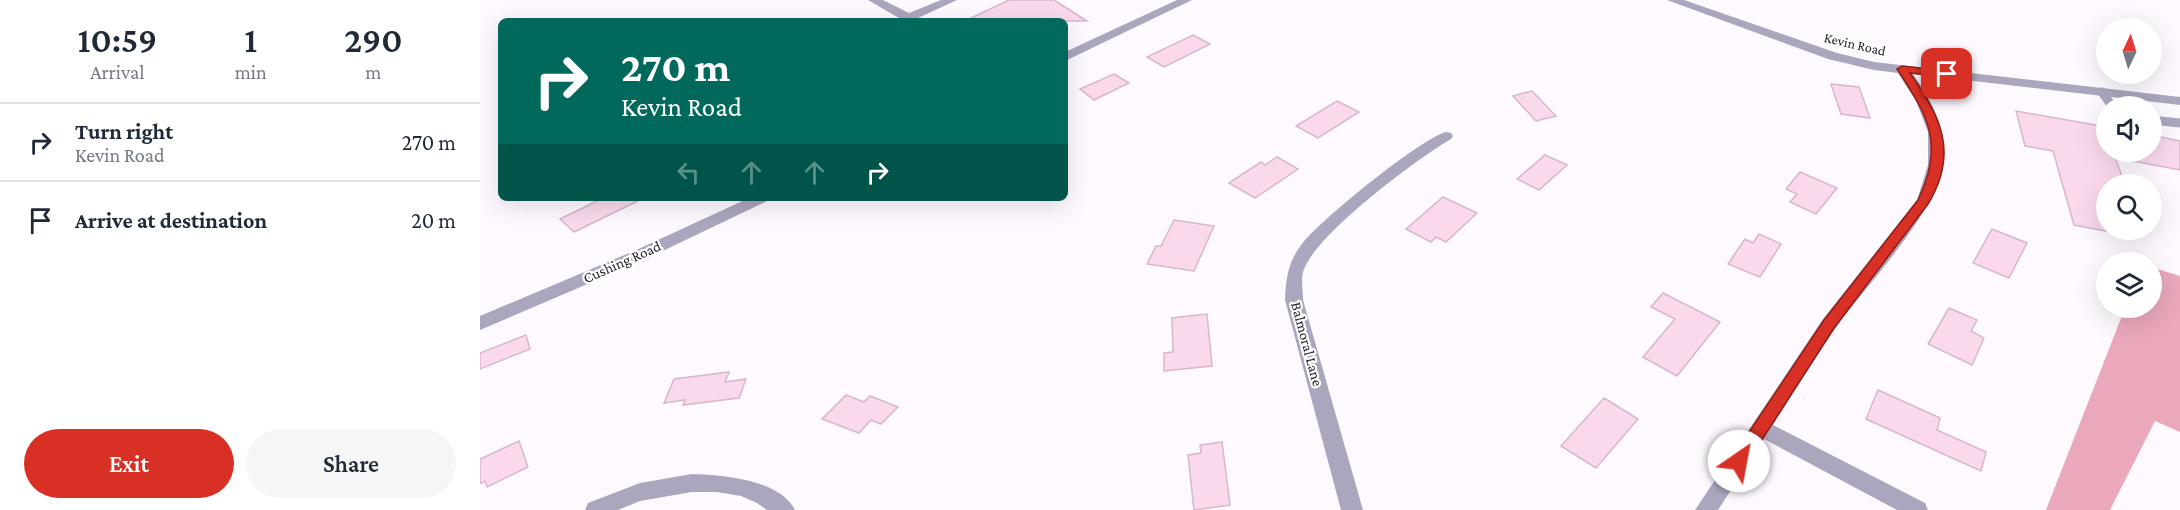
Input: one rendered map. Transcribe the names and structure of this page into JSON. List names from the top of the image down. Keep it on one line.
{"streets":{"street":["Kevin Road","Cushing Road","Balmoral Lane"]},"north":"top","page":{"eta":["10:59","Arrival","1","min","290","m"],"turn":["270 m","Kevin Road"],"list":[{"name":"Turn right","note":"Kevin Road","value":"270 m"},{"name":"Arrive at destination","value":"20 m"}],"buttons":["Exit","Share"]}}
